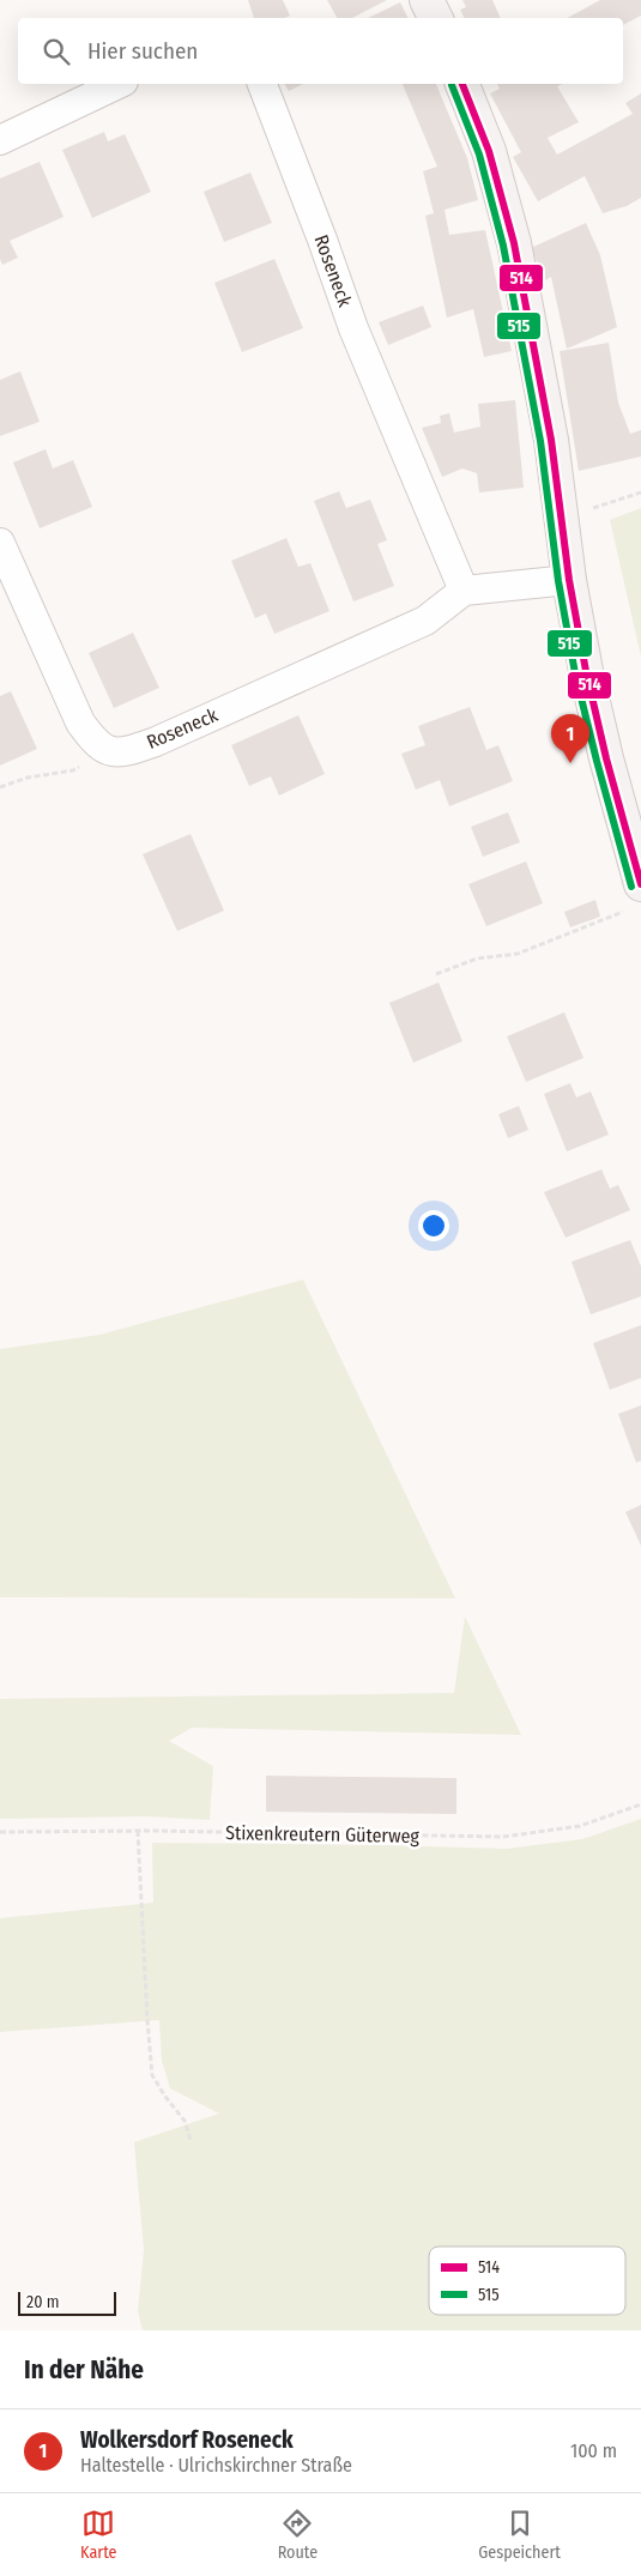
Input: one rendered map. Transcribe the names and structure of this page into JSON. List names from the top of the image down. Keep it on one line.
{"streets":{"street":["Roseneck"],"path":["Stixenkreutern Güterweg"]},"lines":["transit line 514","transit line 515"],"legend":["514","515"],"scale_bar":"20 m","page":{"search":"Hier suchen","pins":"1","scale":"20 m","heading":"In der Nähe","list":[{"mark":"1","name":"Wolkersdorf Roseneck","note":"Haltestelle · Ulrichskirchner Straße","value":"100 m"}],"nav":["Karte","Route","Gespeichert"]}}
